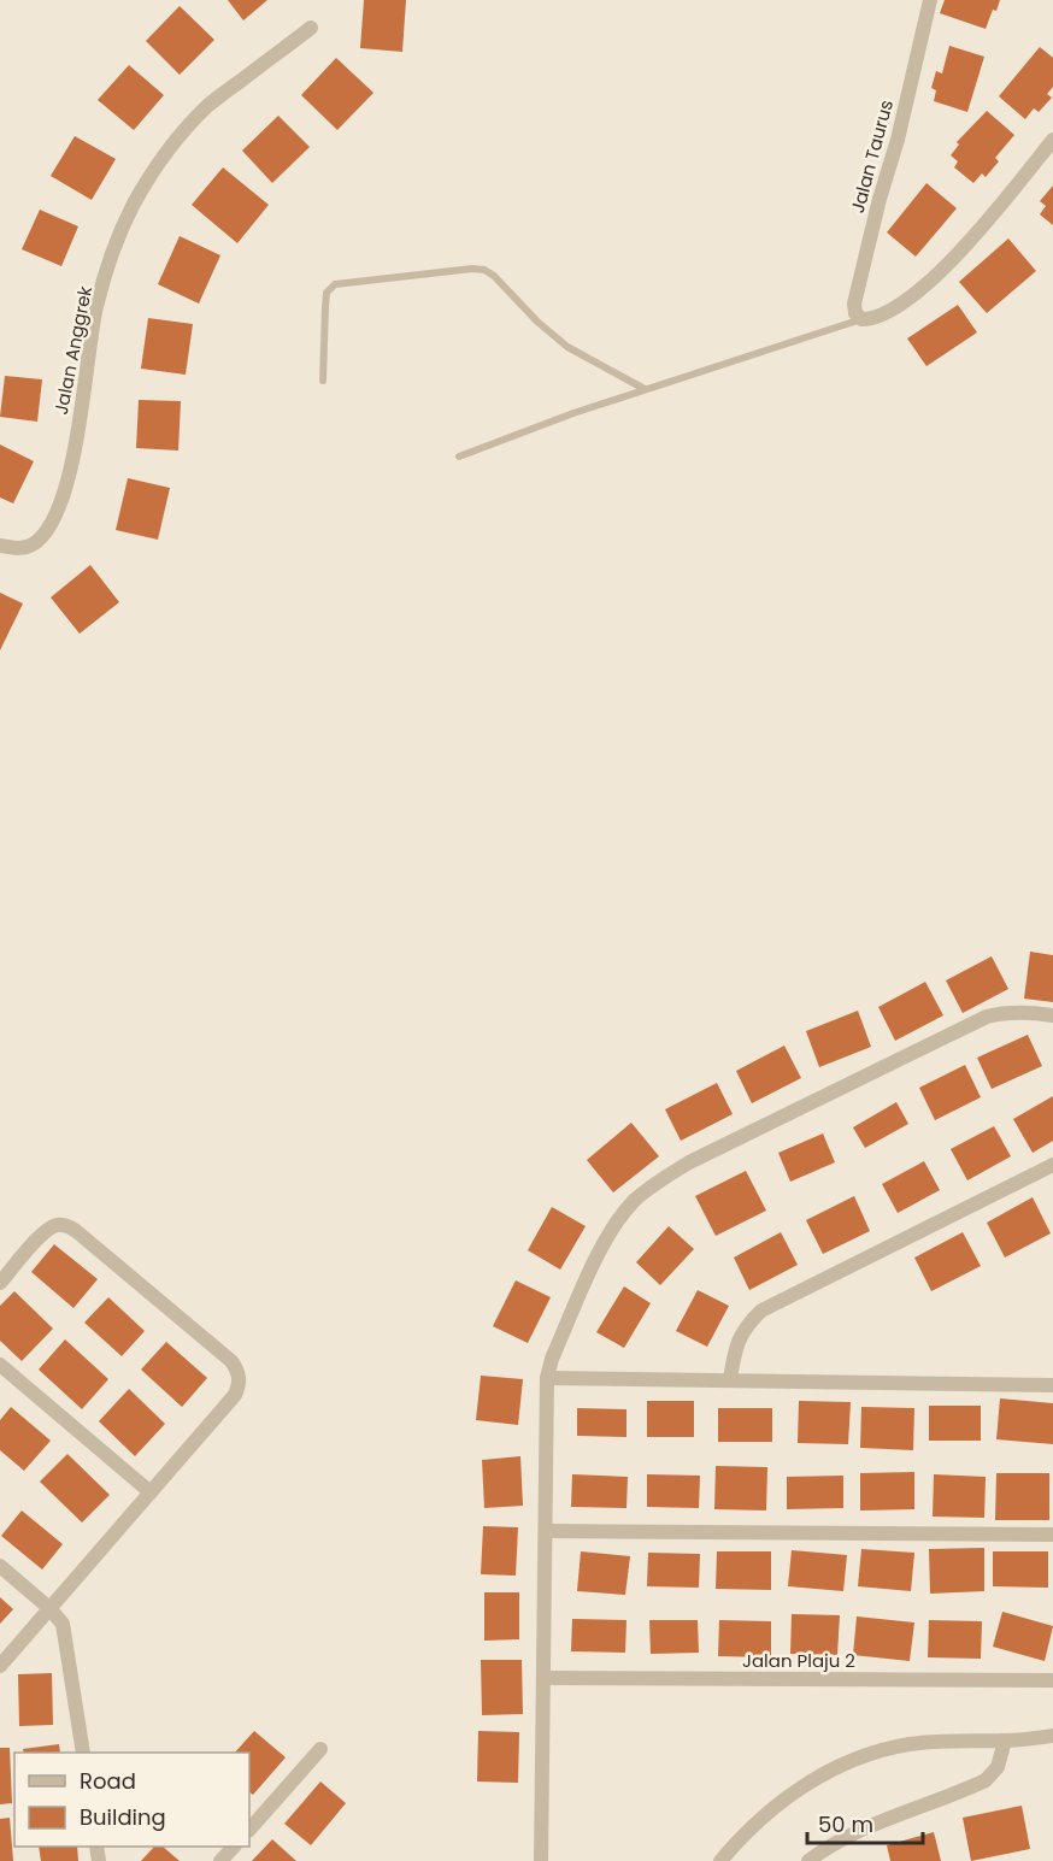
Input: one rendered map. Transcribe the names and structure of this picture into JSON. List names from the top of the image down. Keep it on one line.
{"streets":{"street":["Jalan Taurus","Jalan Anggrek","Jalan Plaju 2"]},"legend":["Road","Building"],"scale_bar":"50 m"}
